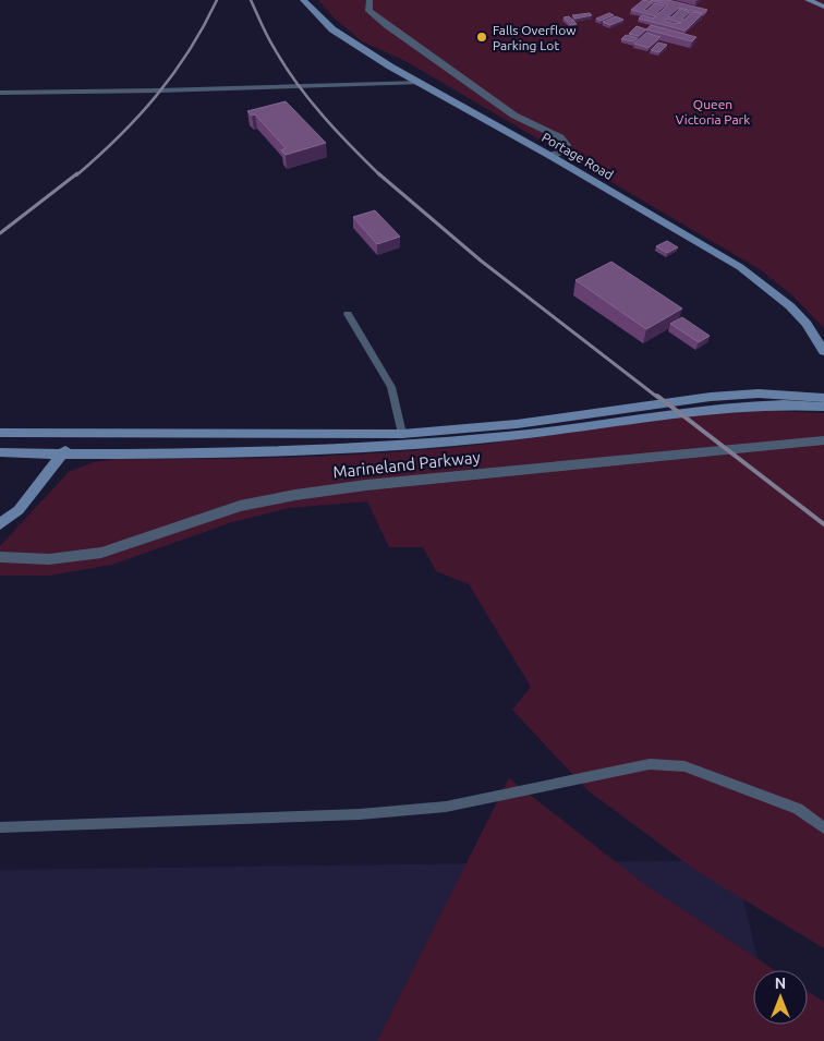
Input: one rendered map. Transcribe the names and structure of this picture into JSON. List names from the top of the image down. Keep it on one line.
{"streets":{"main road":["Portage Road","Marineland Parkway"]},"parks":["Queen Victoria Park"],"places":["Falls Overflow Parking Lot"],"north":"top"}
